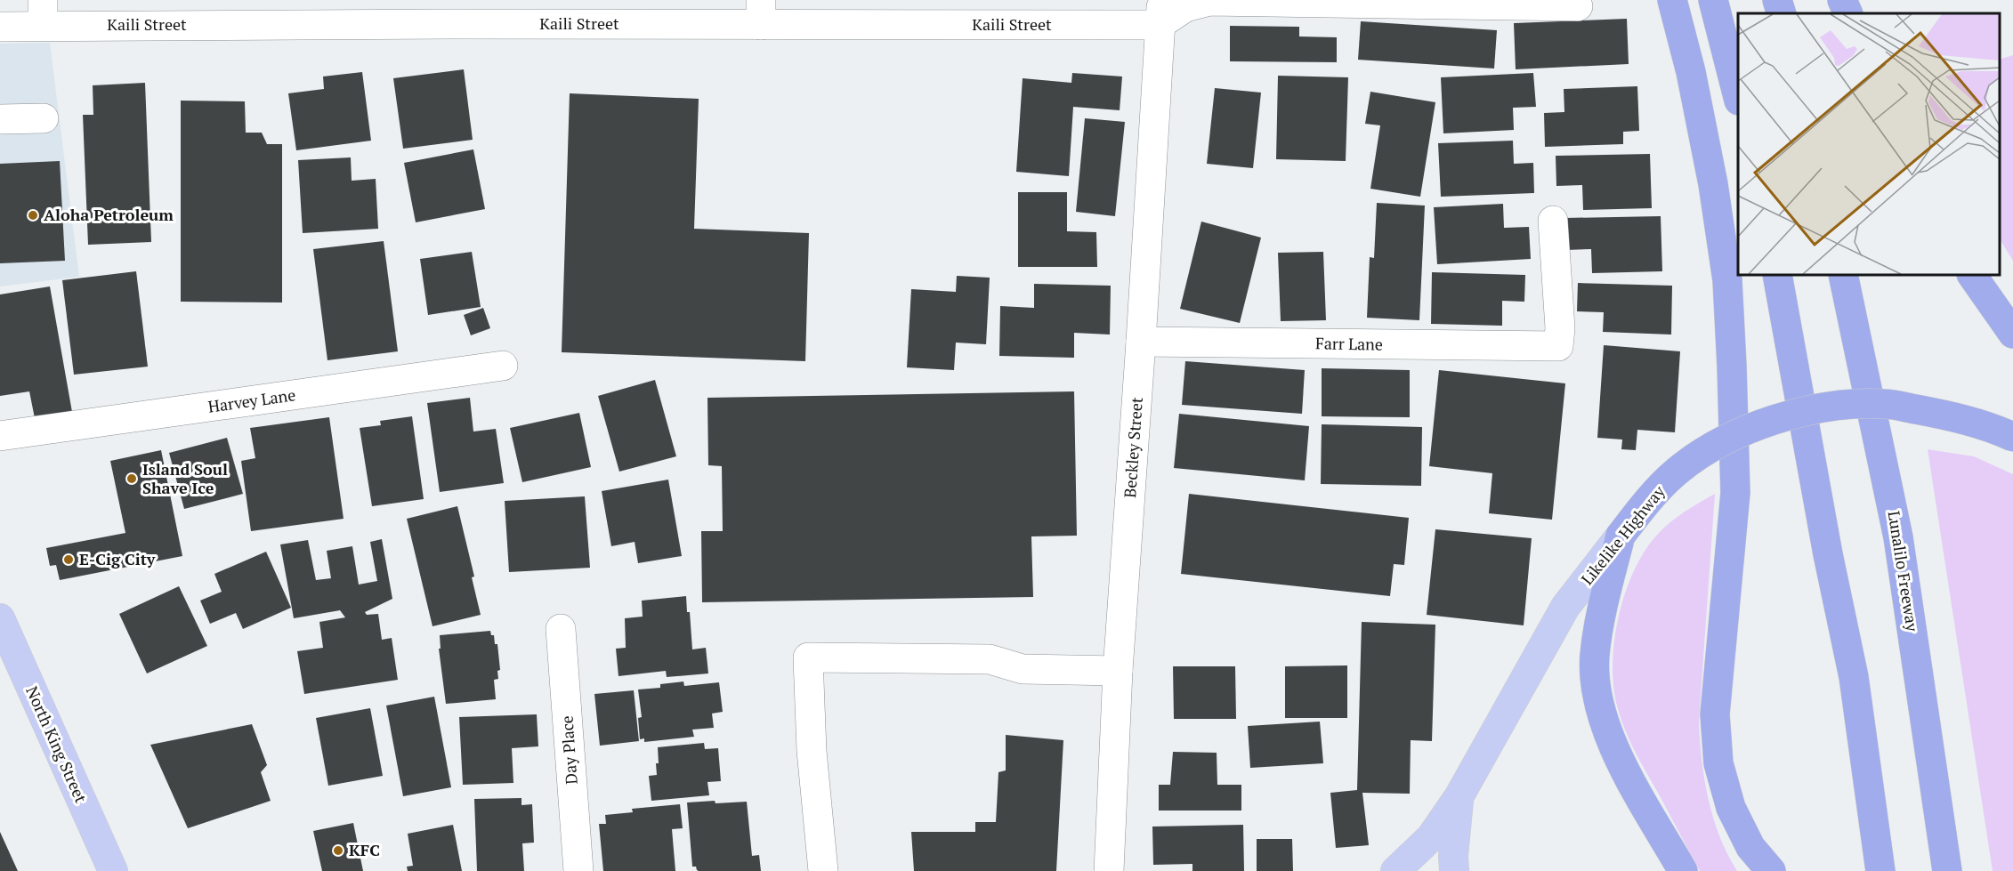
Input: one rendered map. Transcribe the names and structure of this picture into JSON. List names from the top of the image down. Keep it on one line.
{"streets":{"highway":["Likelike Highway","Lunalilo Freeway"],"main road":["North King Street"],"street":["Kaili Street","Farr Lane","Harvey Lane","Beckley Street","Day Place"]},"crossings":[["Kaili Street","Beckley Street"],["Farr Lane","Beckley Street"]],"places":["Aloha Petroleum","Island Soul Shave Ice","E-Cig City","KFC"]}
